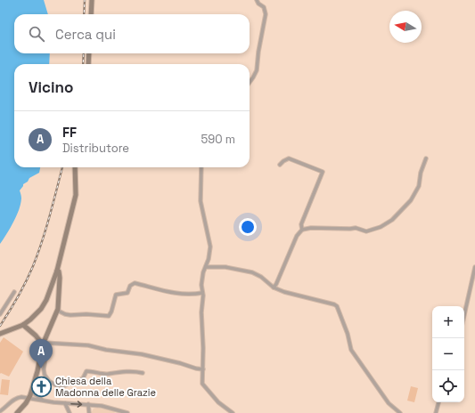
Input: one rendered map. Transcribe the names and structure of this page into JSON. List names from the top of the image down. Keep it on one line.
{"places":{"church":["Chiesa della Madonna delle Grazie"]},"north":"left","page":{"search":"Cerca qui","heading":"Vicino","list":[{"mark":"A","name":"FF","note":"Distributore","value":"590 m"}],"map_buttons":["+","−"],"pins":"A"}}
